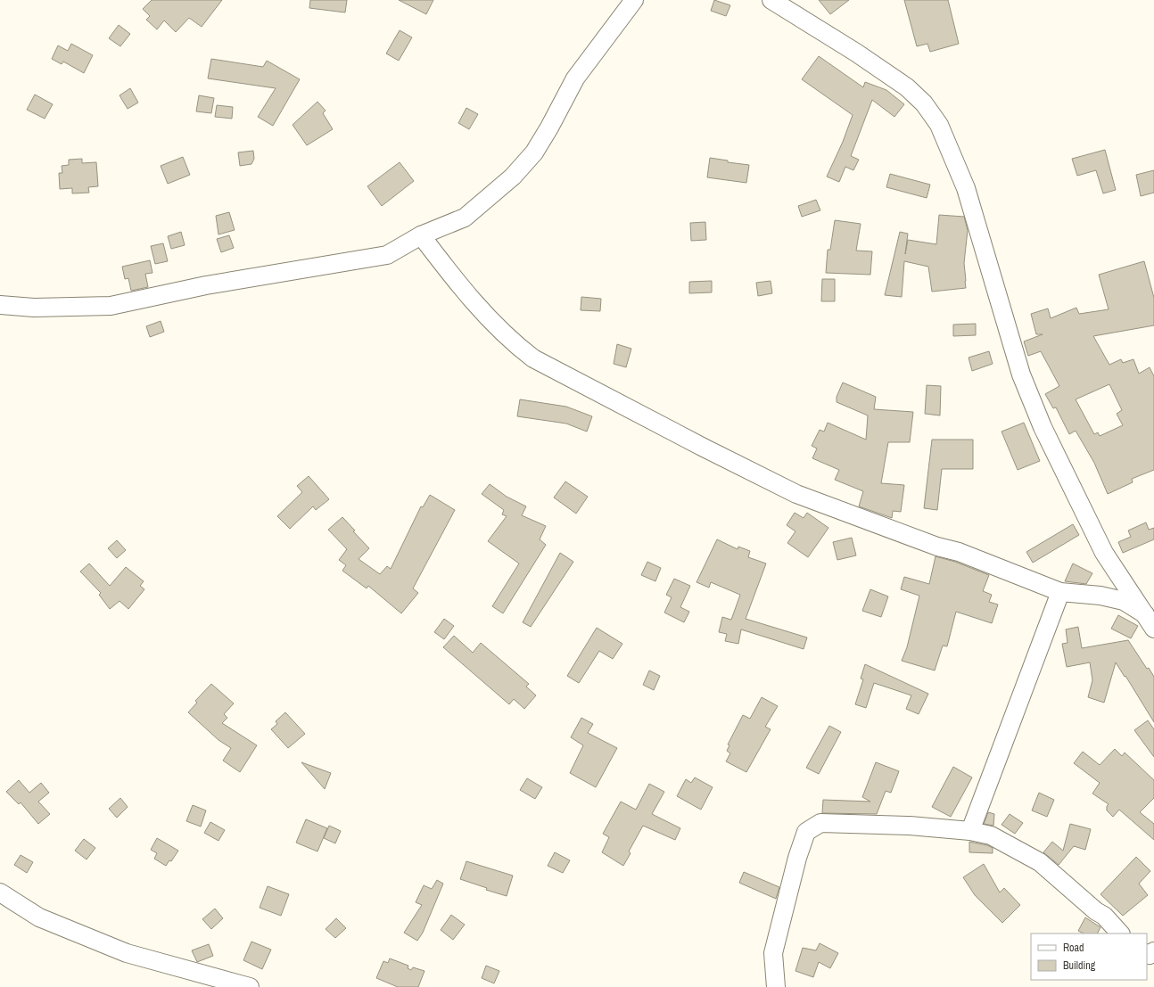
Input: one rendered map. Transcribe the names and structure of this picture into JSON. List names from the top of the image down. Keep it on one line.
{"legend":["Road","Building"]}
